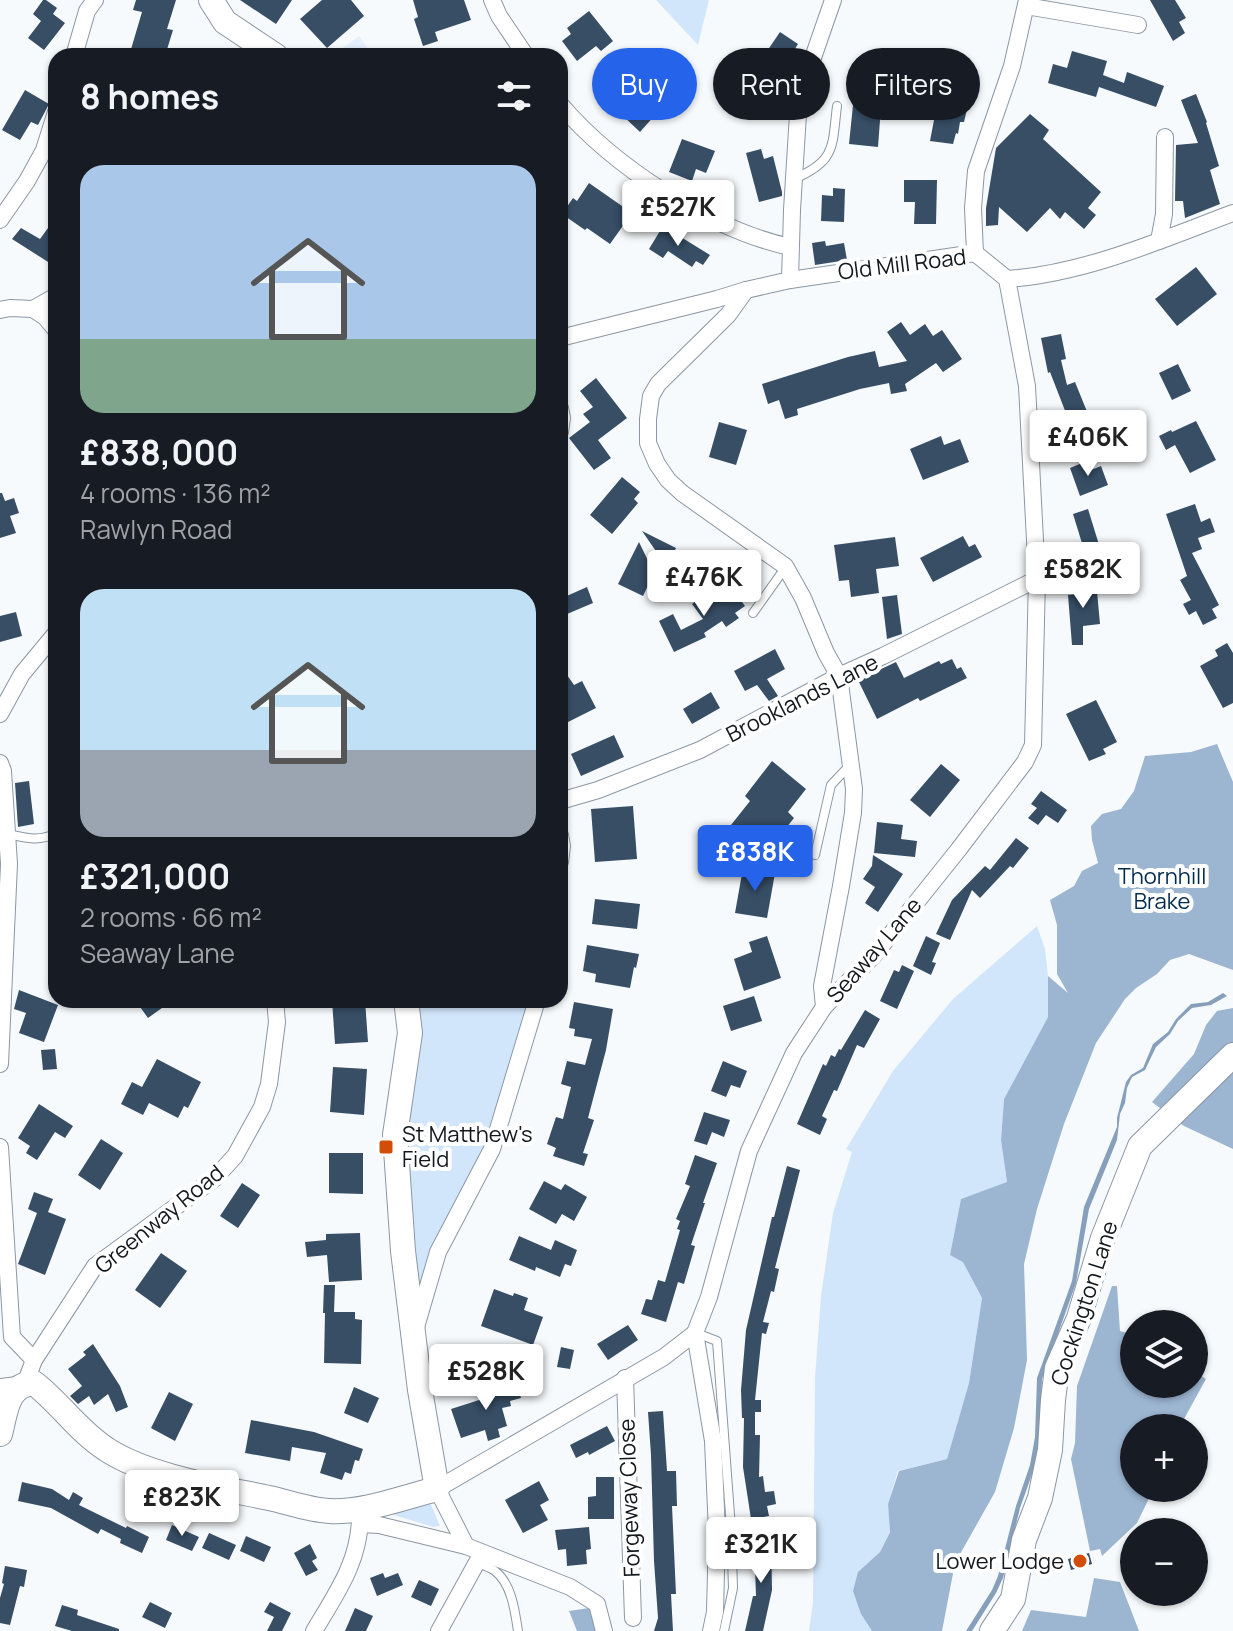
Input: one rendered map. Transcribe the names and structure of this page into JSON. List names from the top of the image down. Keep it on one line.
{"streets":{"street":["Old Mill Road","Brooklands Lane","Seaway Lane","Greenway Road","Cockington Lane","Forgeway Close"]},"crossings":[["Old Mill Road","Seaway Lane"],["Brooklands Lane","Seaway Lane"]],"parks":["Thornhill Brake"],"places":{"transit":["St Matthew's Field"],"other":["Lower Lodge"]},"page":{"chip":["Buy","Rent","Filters"],"heading":"8 homes","list":[{"name":"£838,000","note":"4 rooms · 136 m² · Rawlyn Road"},{"name":"£321,000","note":"2 rooms · 66 m² · Seaway Lane"}],"price":["£527K","£406K","£582K","£476K","£838K","£528K","£823K","£321K"],"map_buttons":["+","−"]}}
